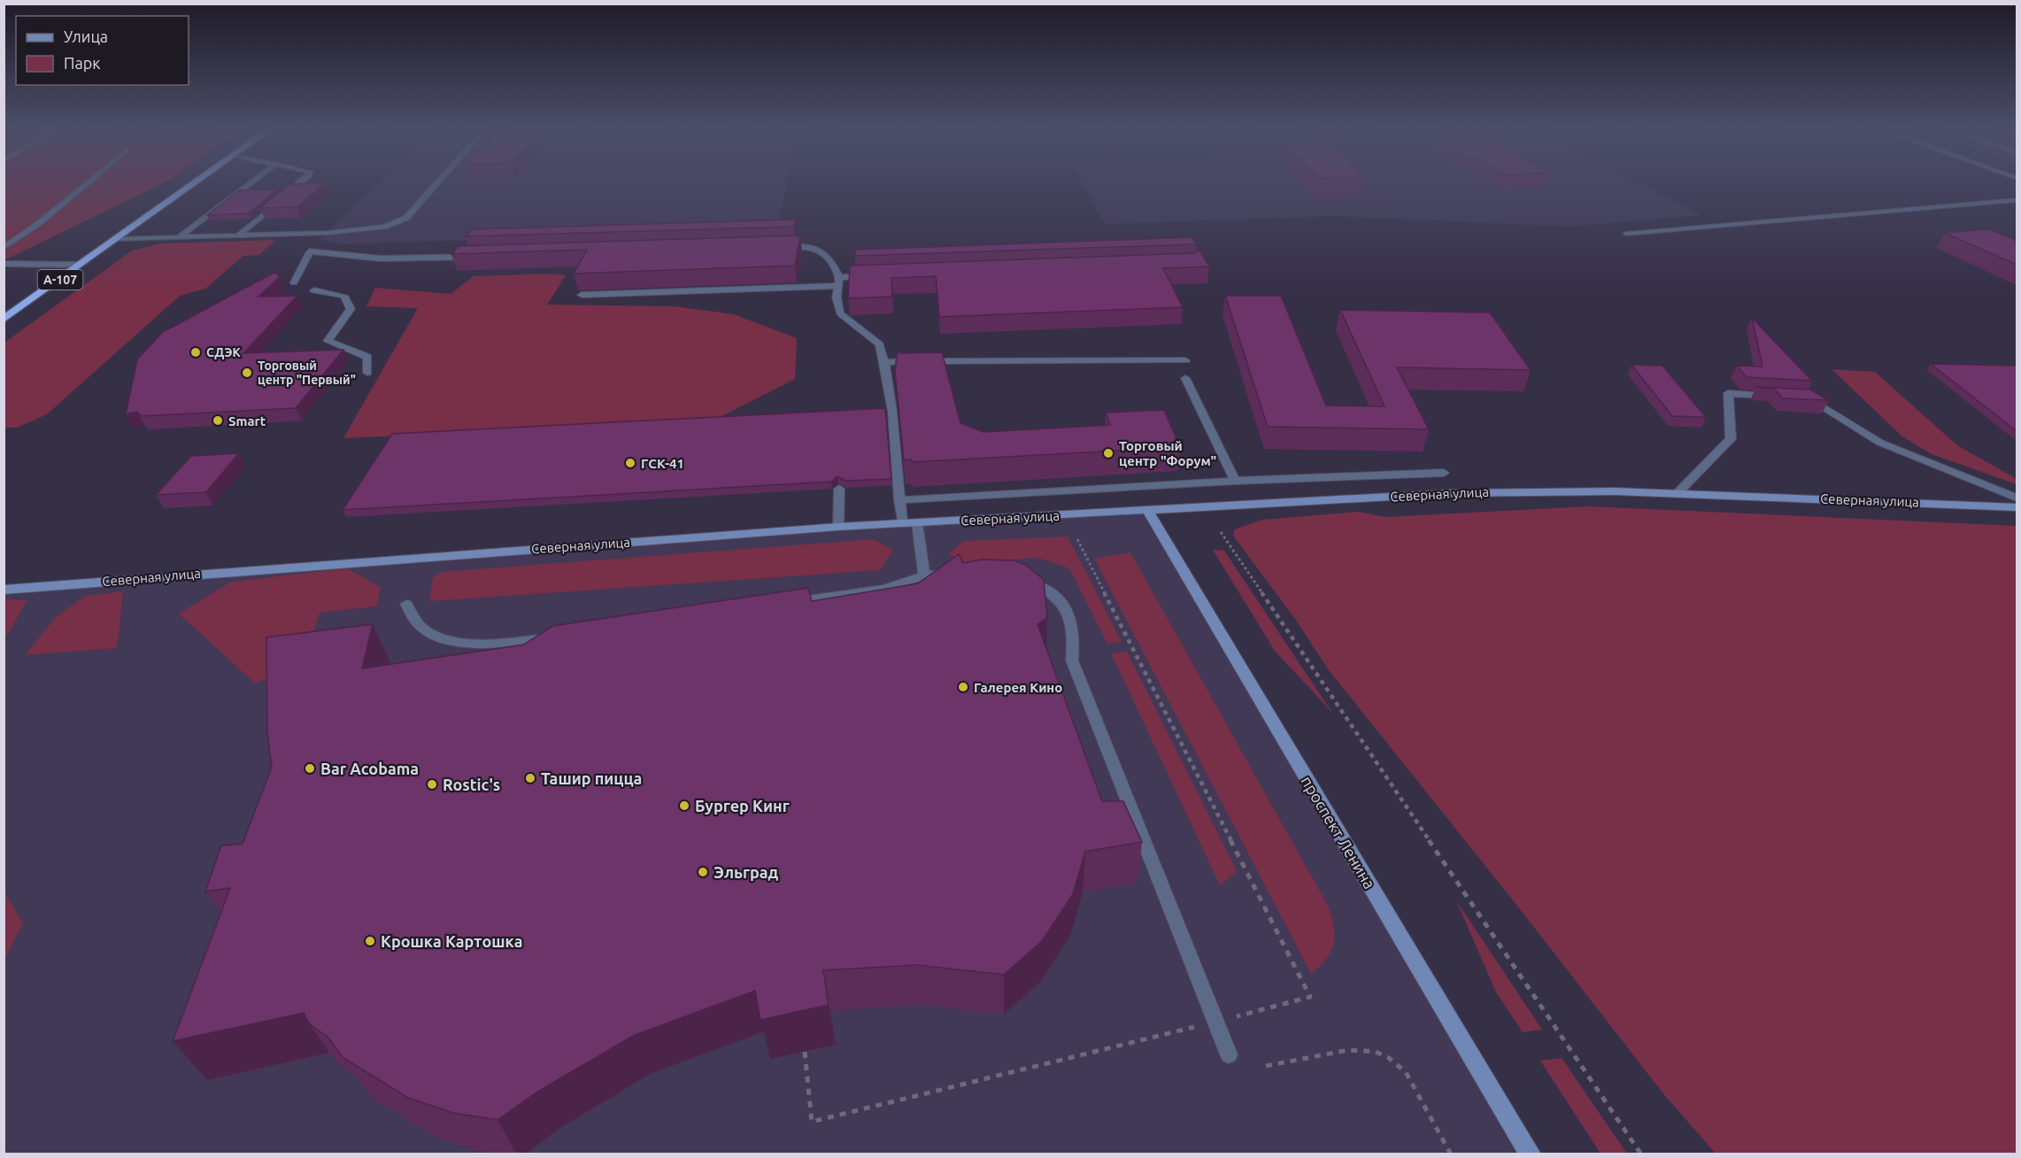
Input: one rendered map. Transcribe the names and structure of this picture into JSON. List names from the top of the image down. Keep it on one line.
{"streets":{"highway":["А-107"],"main road":["Северная улица","проспект Ленина"]},"crossings":[["Северная улица","проспект Ленина"]],"places":["СДЭК","Торговый центр \"Первый\"","Smart","Торговый центр \"Форум\"","ГСК-41","Галерея Кино","Bar Acobama","Ташир пицца","Rostic's","Бургер Кинг","Эльград","Крошка Картошка"],"legend":["Улица","Парк"]}
